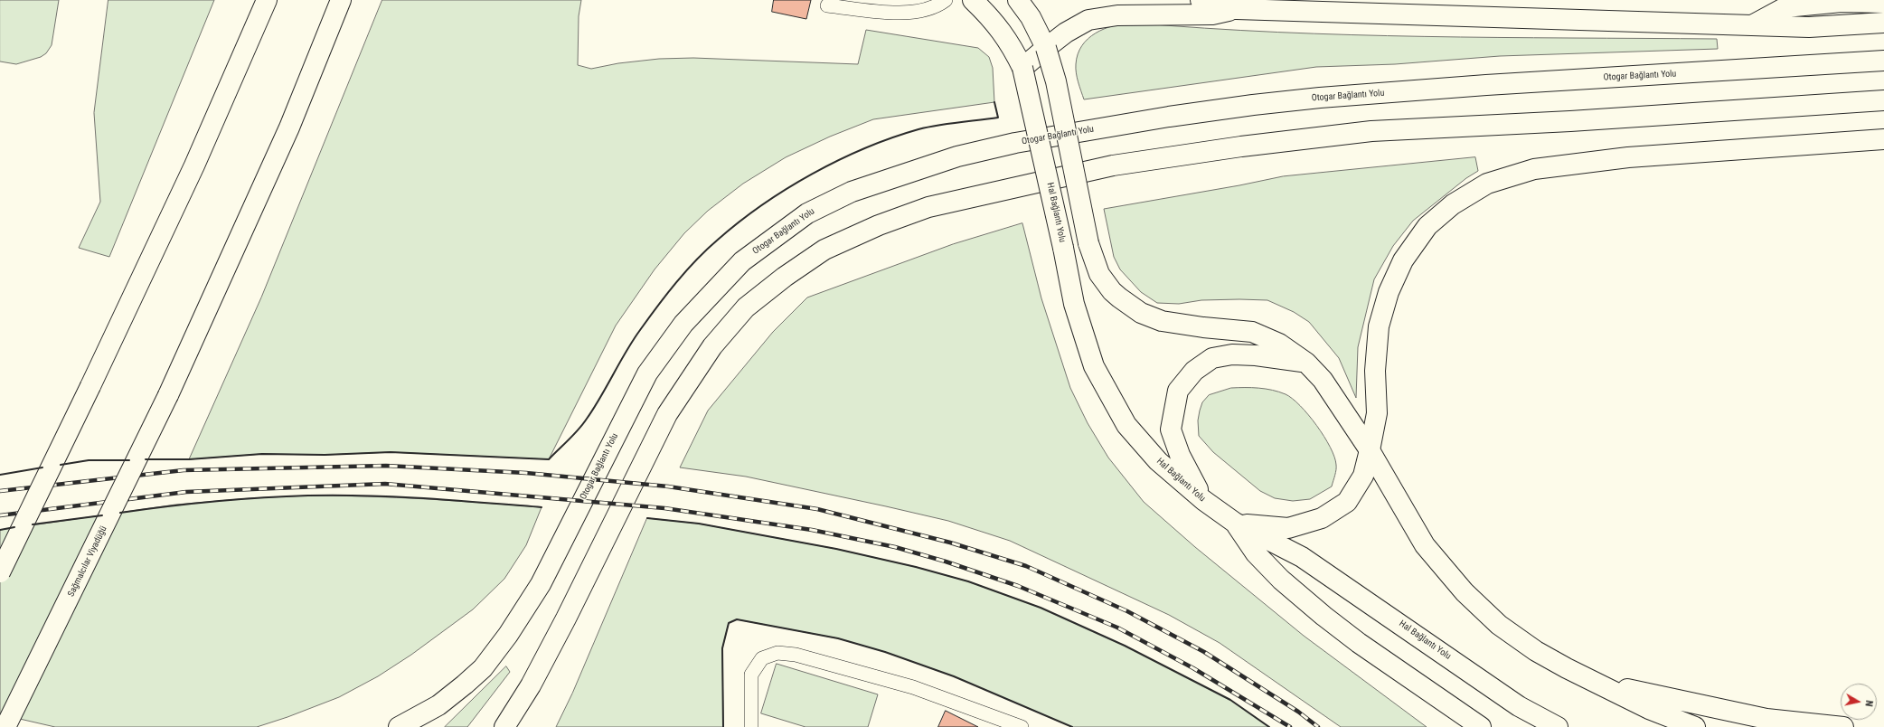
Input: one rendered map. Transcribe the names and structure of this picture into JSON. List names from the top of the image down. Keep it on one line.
{"streets":{"main road":["Otogar Bağlantı Yolu","Hal Bağlantı Yolu","Sağmalcılar Viyadüğü"]},"north":"right"}
